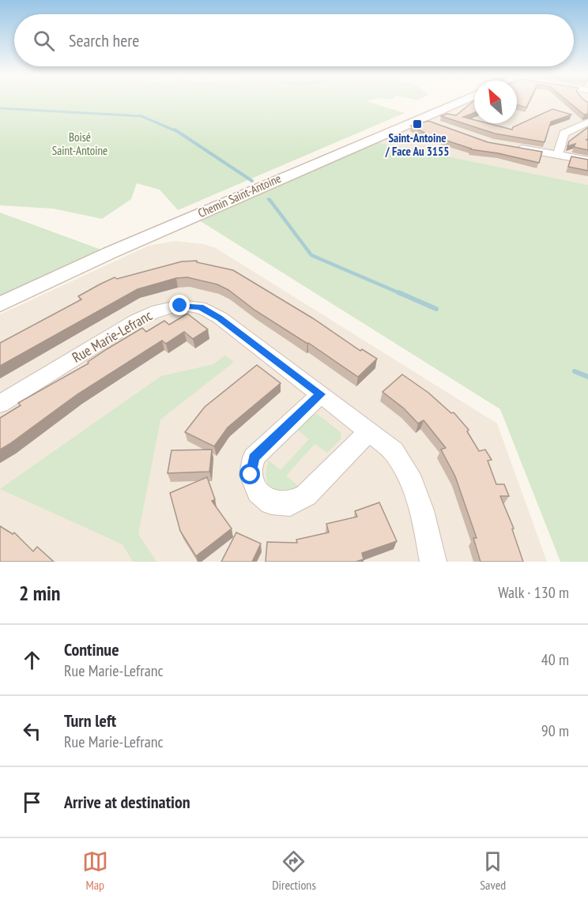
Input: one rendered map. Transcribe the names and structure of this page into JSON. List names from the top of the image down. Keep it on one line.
{"streets":{"street":["Chemin Saint-Antoine","Rue Marie-Lefranc"]},"parks":["Boisé Saint-Antoine"],"places":{"transit":["Saint-Antoine / Face Au 3155"]},"north":"top left","page":{"search":"Search here","heading":["2 min","Walk · 130 m"],"list":[["Continue","Rue Marie-Lefranc","40 m"],["Turn left","Rue Marie-Lefranc","90 m"],"Arrive at destination"],"nav":["Map","Directions","Saved"]}}
